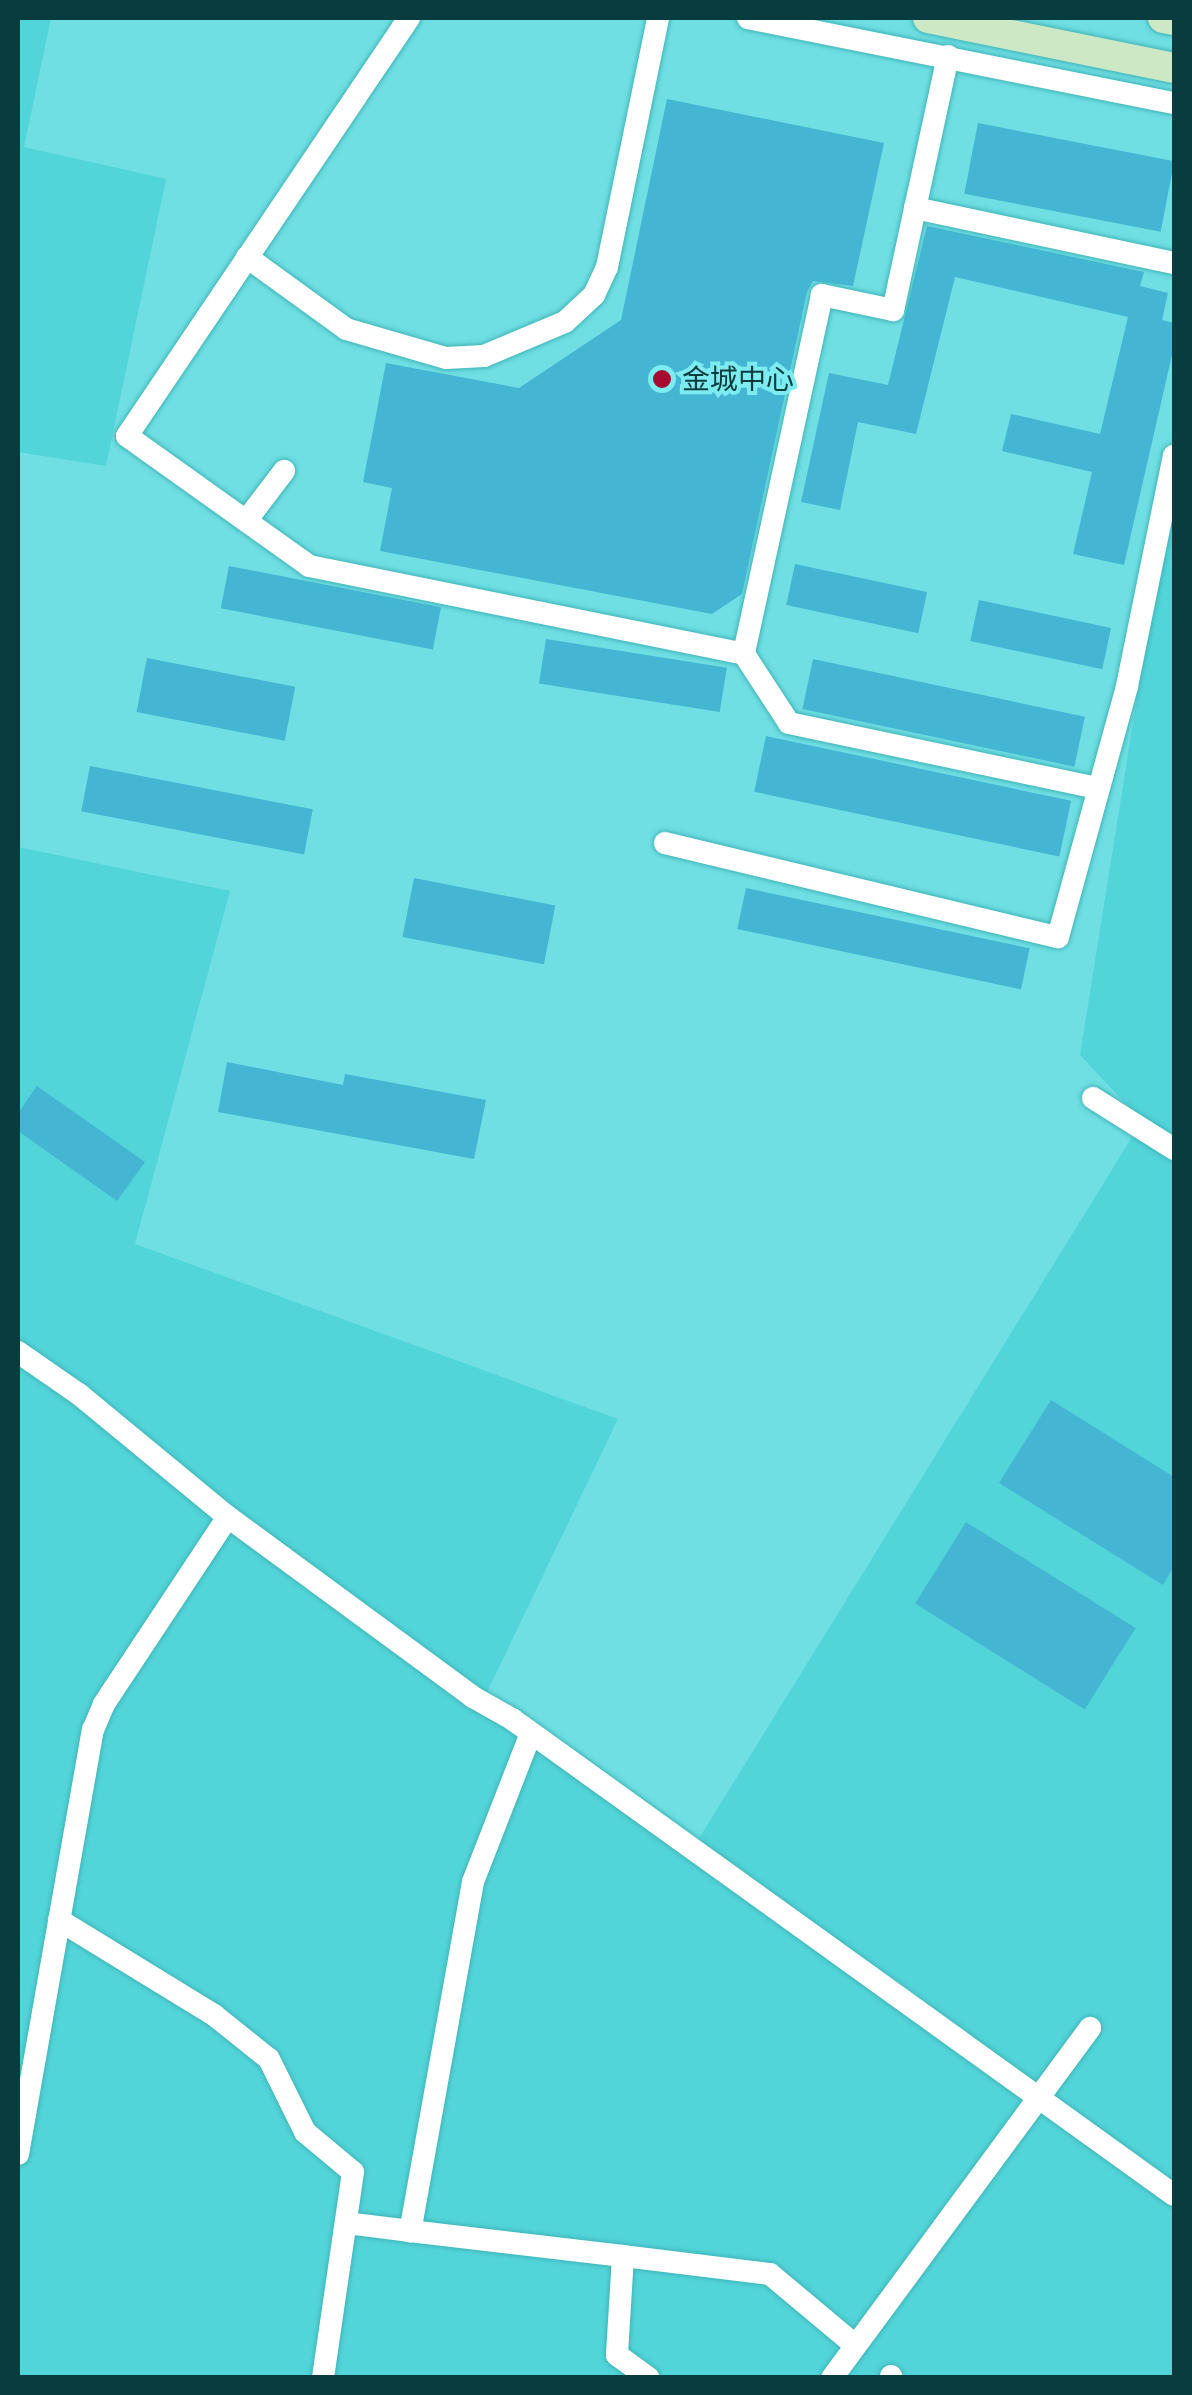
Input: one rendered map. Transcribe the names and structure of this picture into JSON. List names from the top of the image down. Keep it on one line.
{"places":["金城中心"]}
